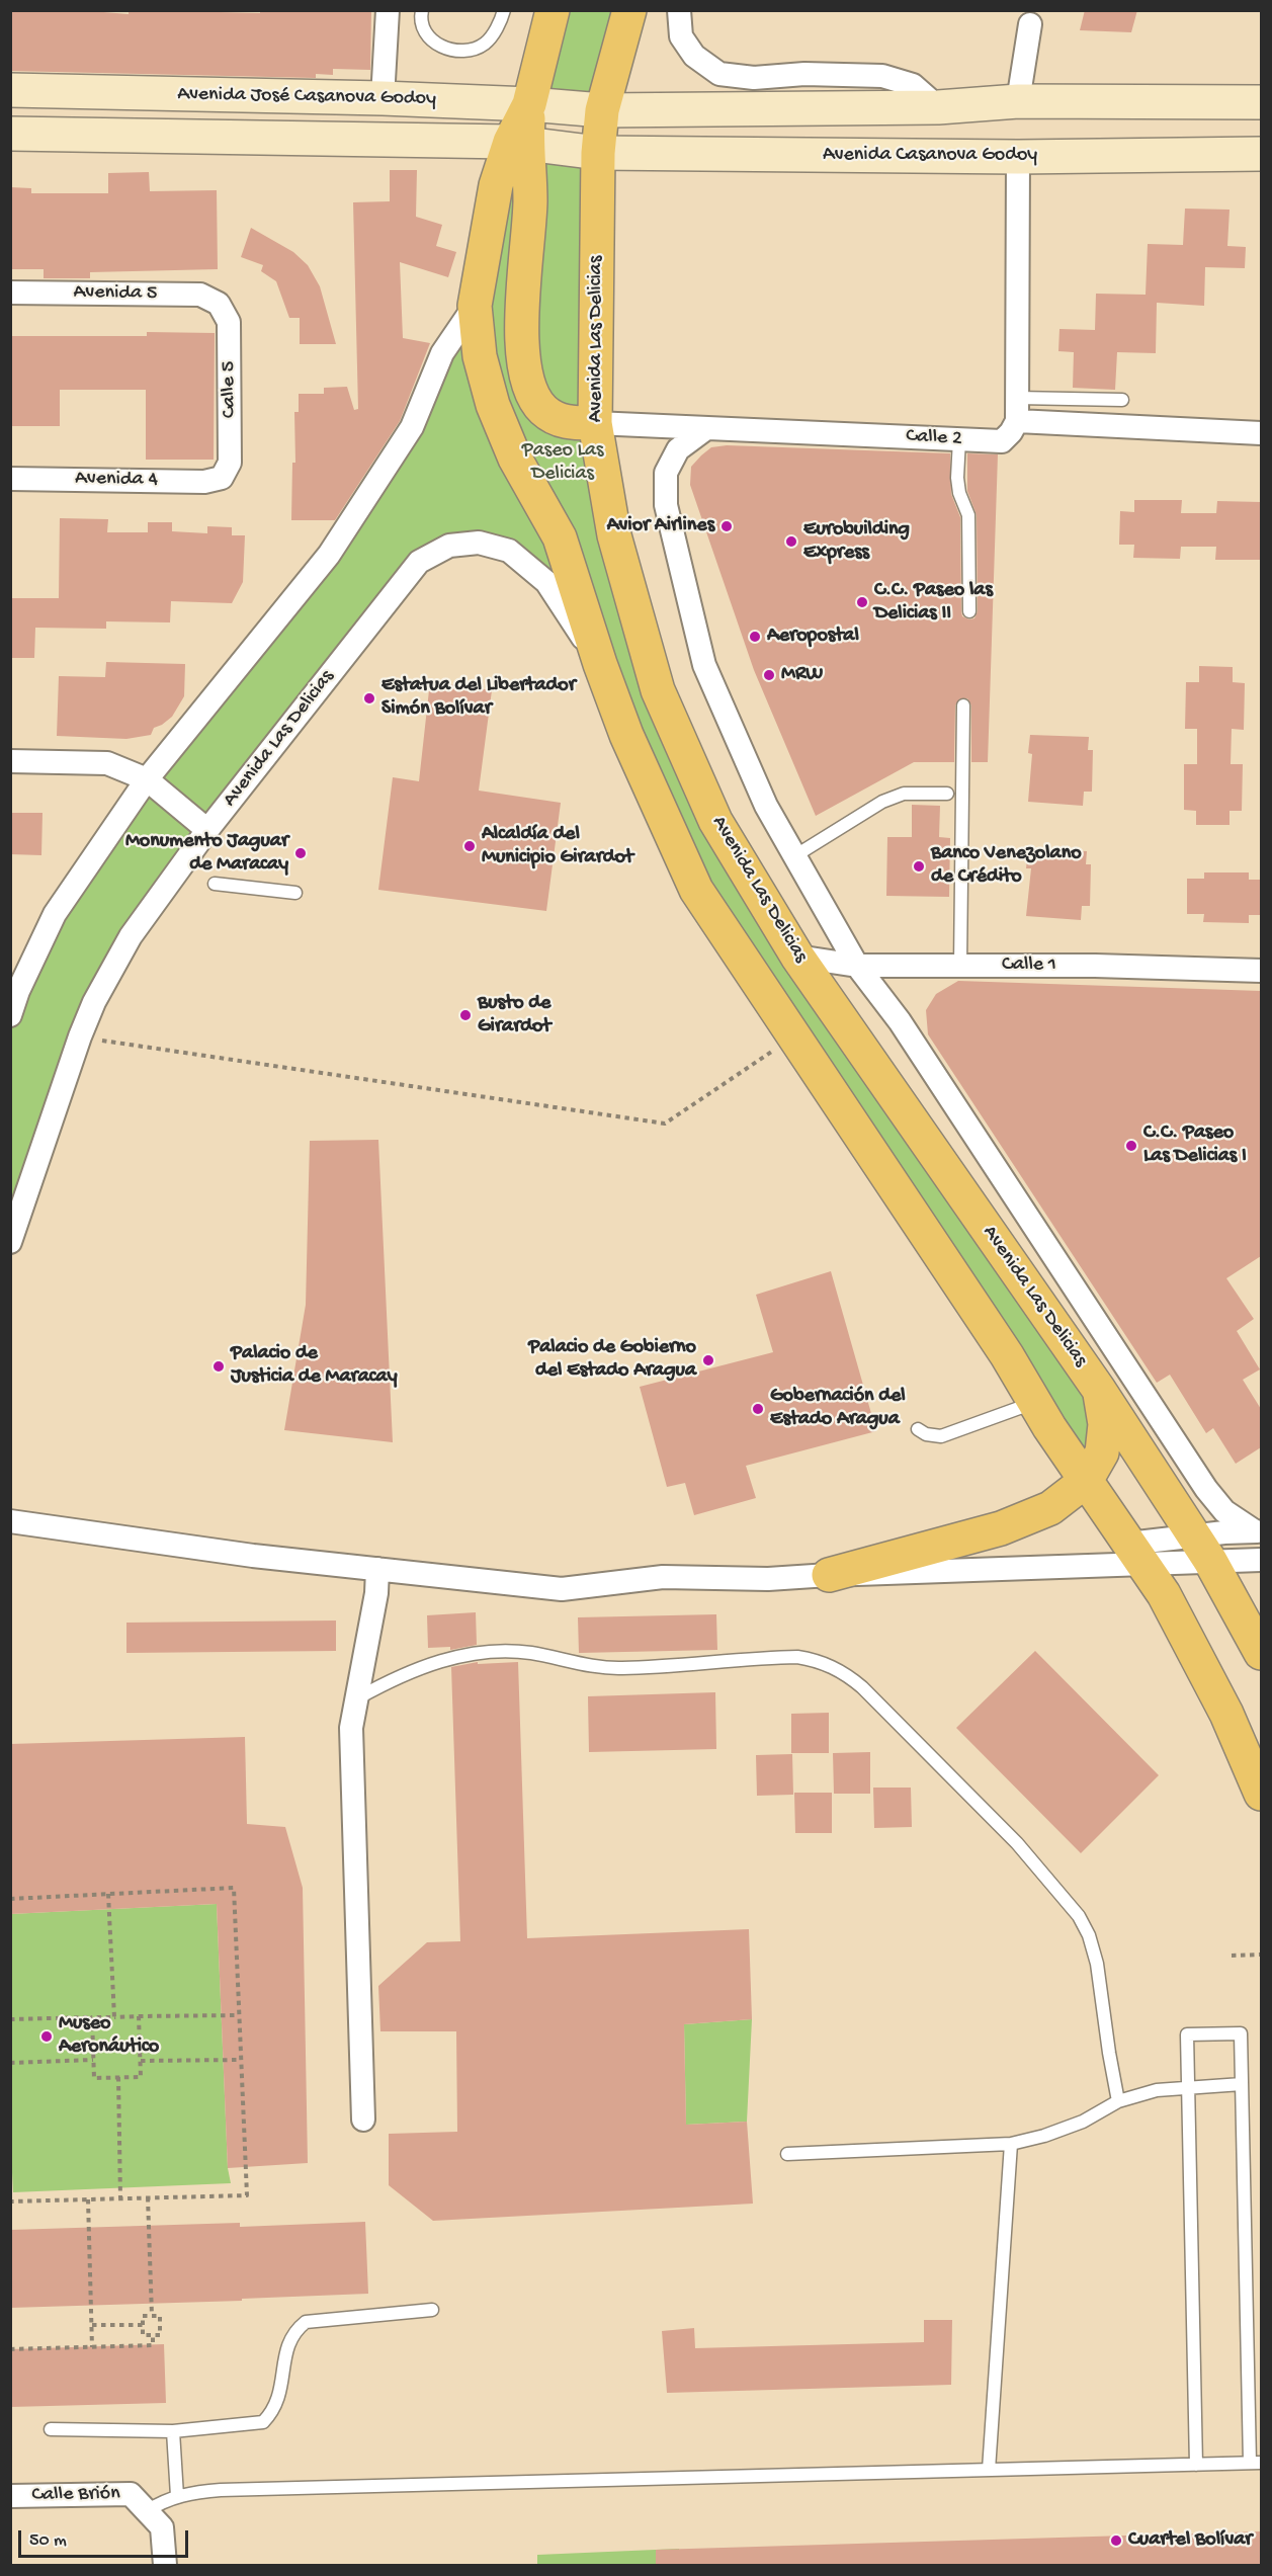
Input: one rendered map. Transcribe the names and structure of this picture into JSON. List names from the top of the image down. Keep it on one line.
{"streets":{"main road":["Avenida Las Delicias"],"street":["Avenida José Casanova Godoy","Avenida Casanova Godoy","Avenida 5","Calle 5","Calle 2","Avenida 4","Calle 1","Calle Brión"]},"crossings":[["Avenida José Casanova Godoy","Avenida Casanova Godoy"],["Avenida José Casanova Godoy","Avenida Las Delicias"],["Avenida Casanova Godoy","Avenida Las Delicias"],["Avenida 5","Calle 5"],["Avenida Las Delicias","Calle 2"],["Avenida Las Delicias","Calle 1"],["Calle 5","Avenida 4"]],"parks":["Paseo Las Delicias"],"places":["Avior Airlines","Eurobuilding Express","C.C. Paseo las Delicias II","Aeropostal","MRW","Estatua del Libertador Simón Bolívar","Alcaldía del Municipio Girardot","Monumento Jaguar de Maracay","Banco Venezolano de Crédito","Busto de Girardot","C.C. Paseo Las Delicias I","Palacio de Gobierno del Estado Aragua","Palacio de Justicia de Maracay","Gobernación del Estado Aragua","Museo Aeronáutico","Cuartel Bolívar"],"scale_bar":"50 m"}
